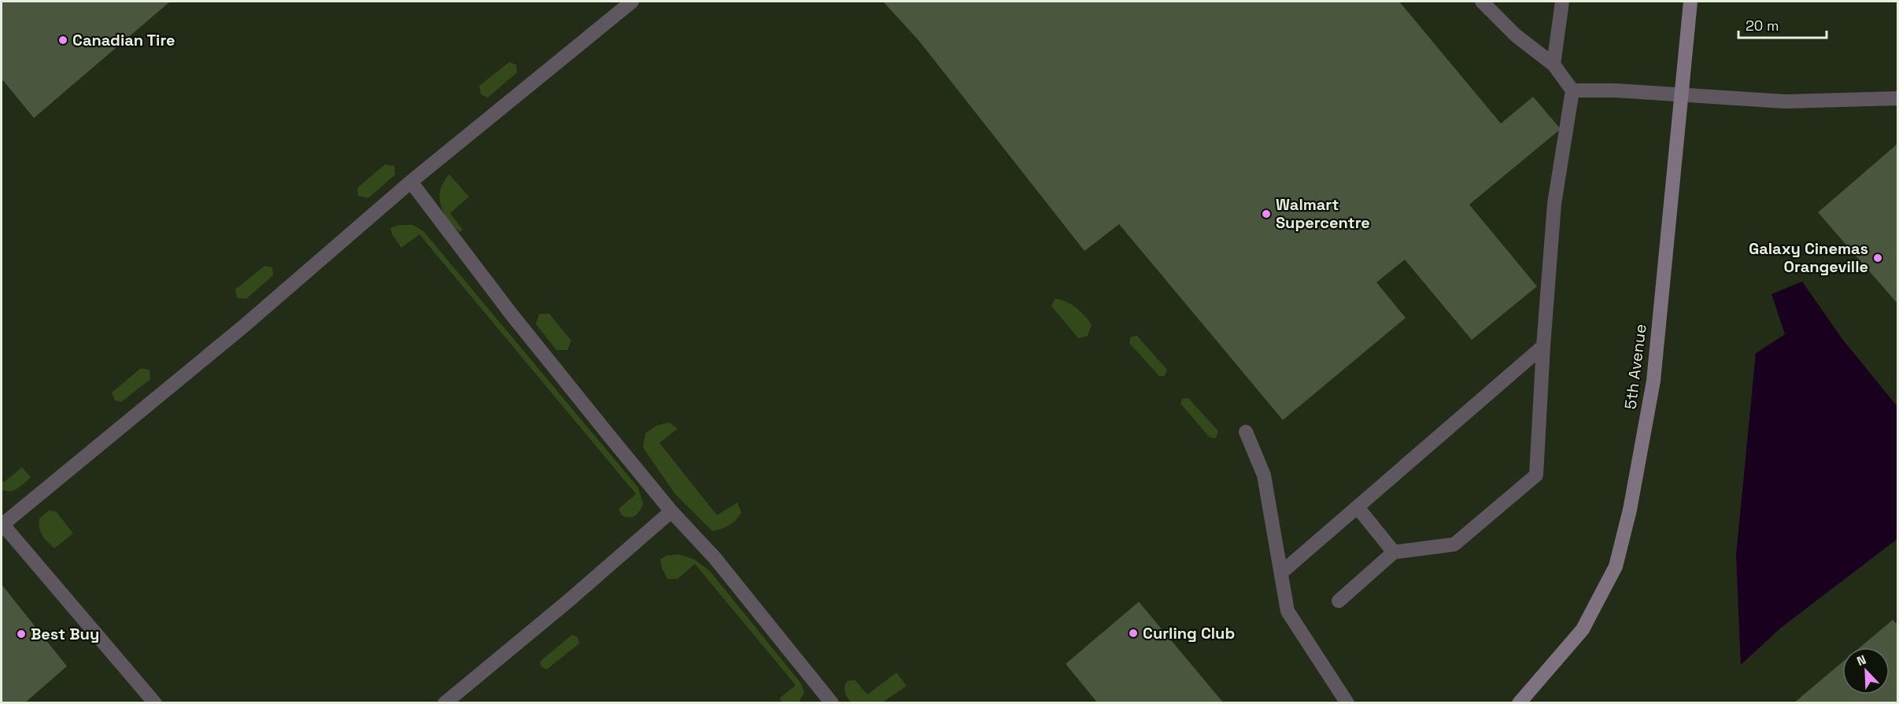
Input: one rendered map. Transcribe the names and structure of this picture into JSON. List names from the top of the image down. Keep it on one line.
{"streets":{"street":["5th Avenue"]},"places":["Canadian Tire","Walmart Supercentre","Galaxy Cinemas Orangeville","Curling Club","Best Buy"],"scale_bar":"20 m","north":"top left"}
